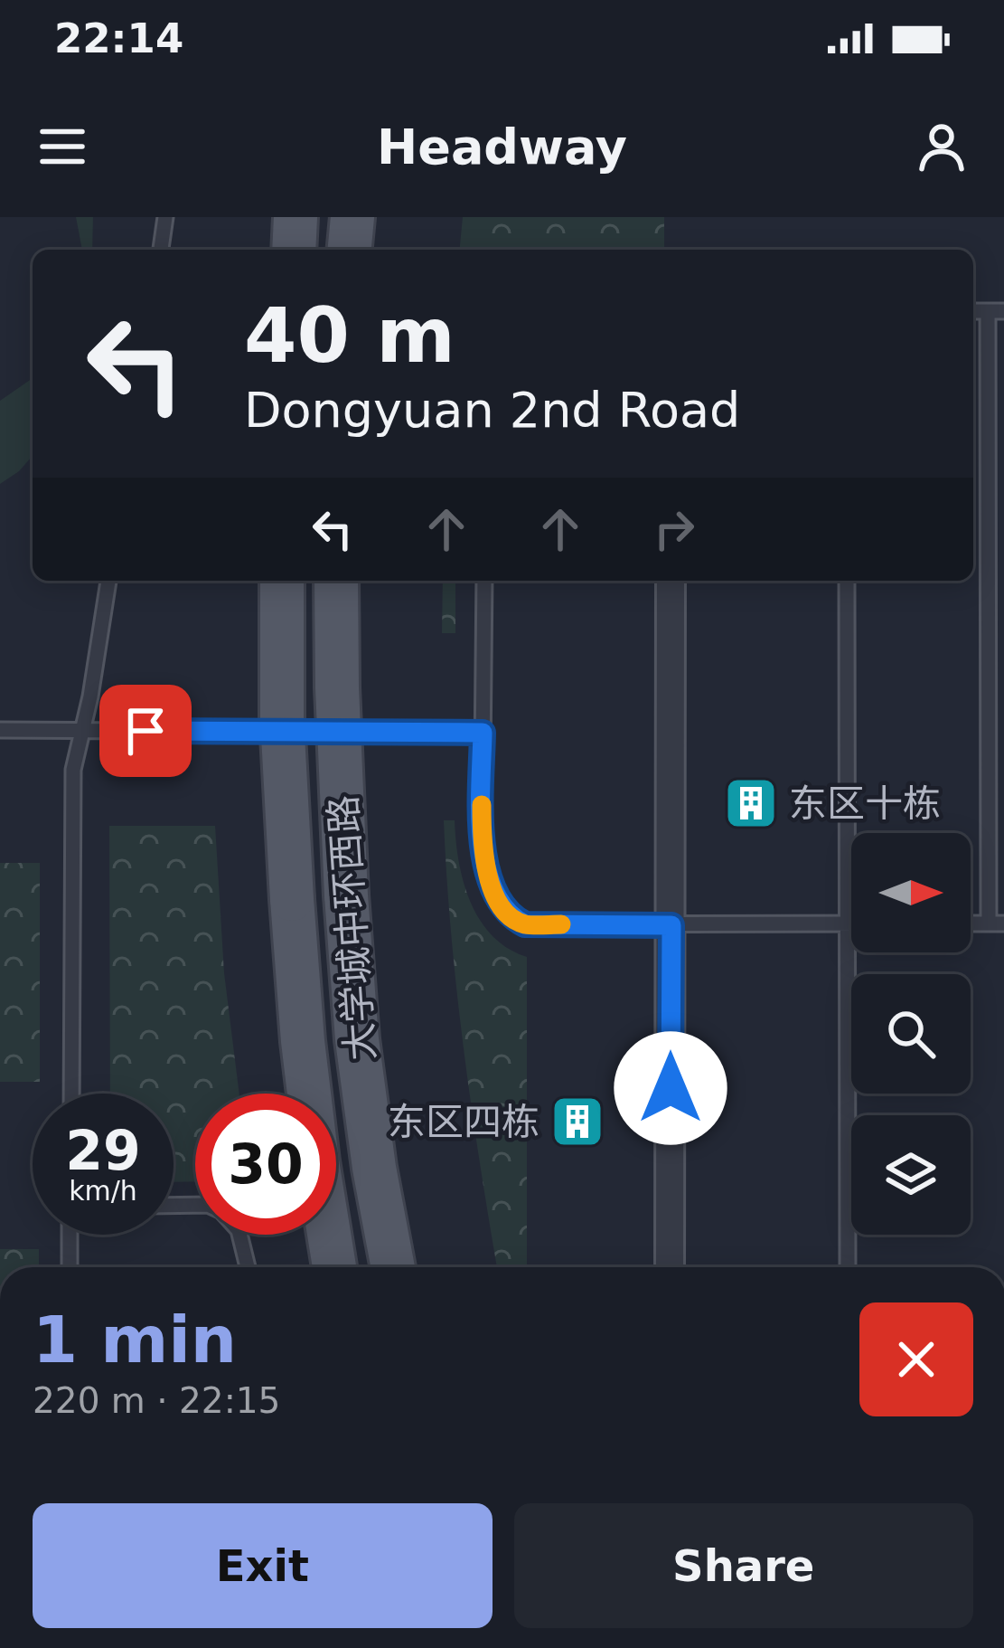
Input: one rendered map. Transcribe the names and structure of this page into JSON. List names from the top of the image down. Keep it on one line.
{"streets":{"main road":["大学城中环西路"]},"places":{"building":["东区十栋","东区四栋"]},"north":"right","page":{"status":"22:14","header":"Headway","turn":["40 m","Dongyuan 2nd Road"],"speed":"29 km/h","limit":"30","heading":["1 min","220 m · 22:15"],"buttons":["Exit","Share"]}}
